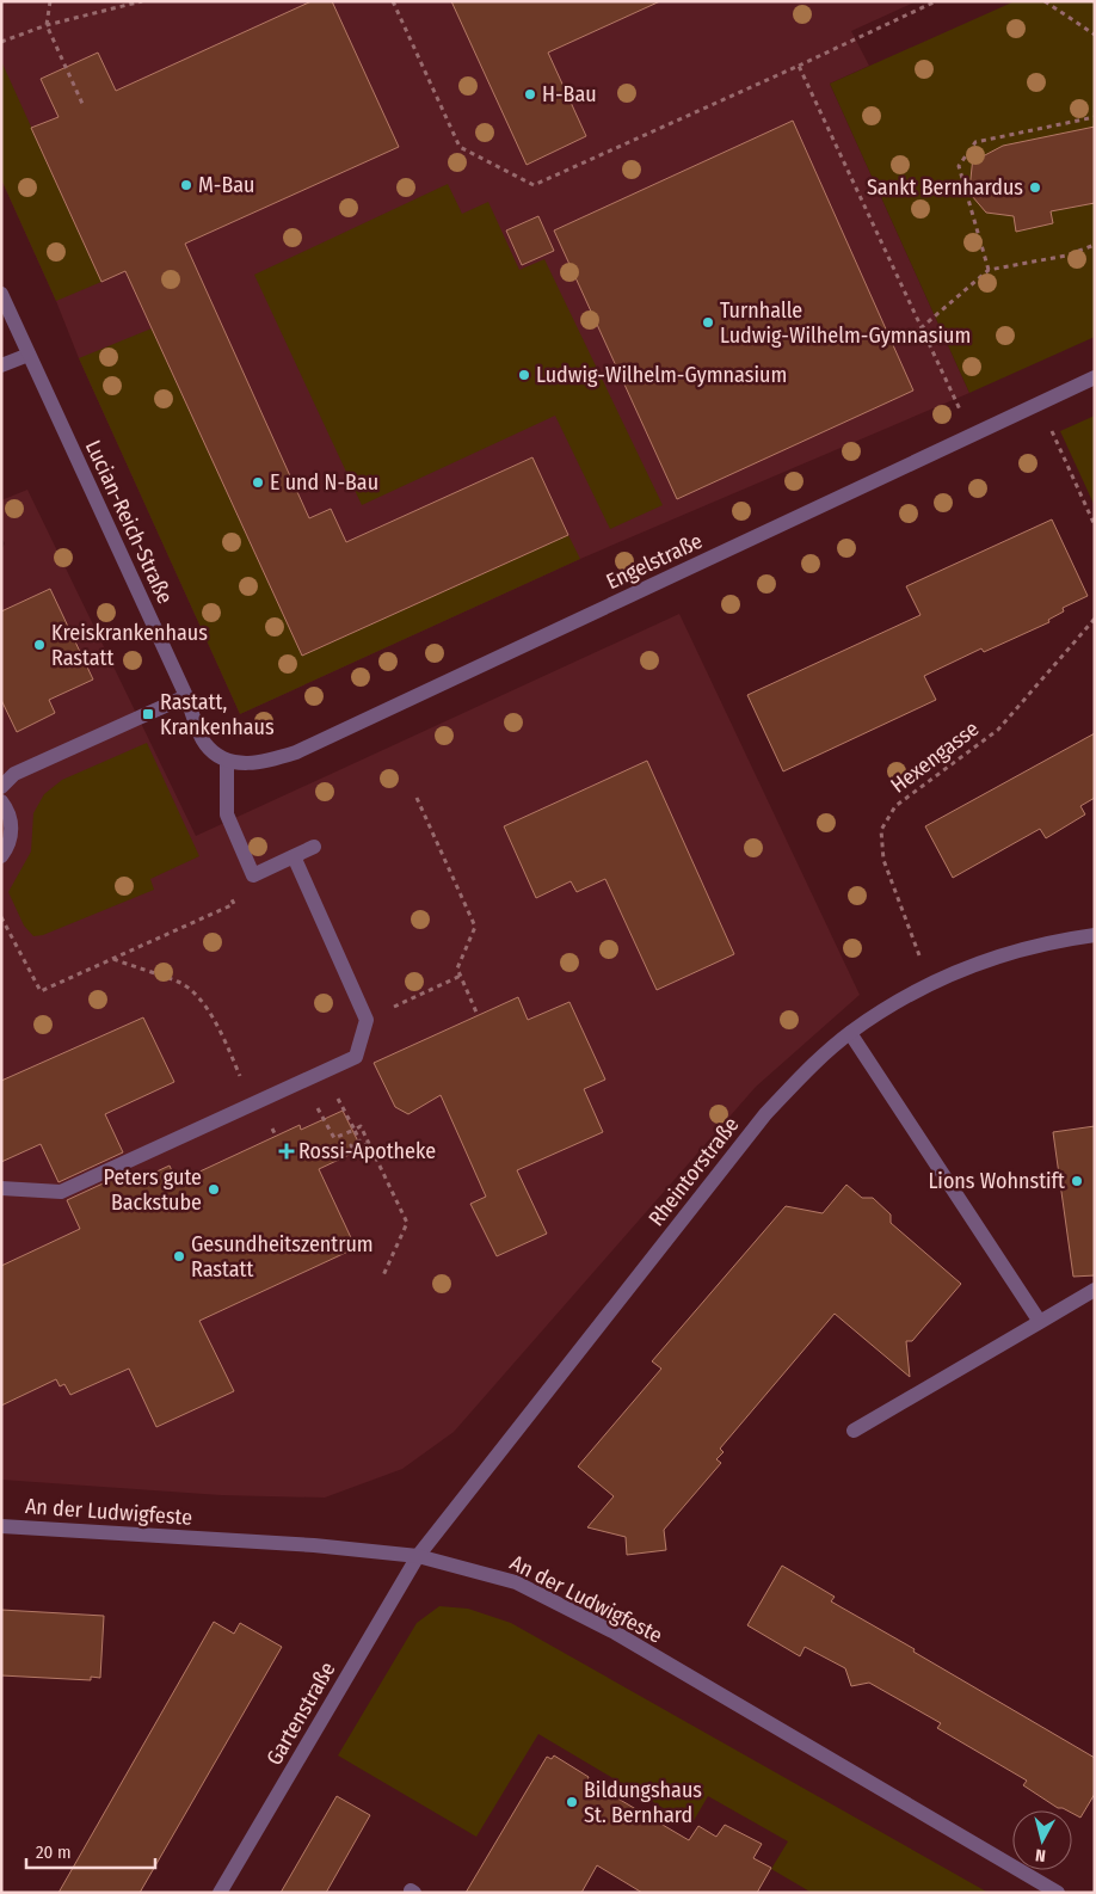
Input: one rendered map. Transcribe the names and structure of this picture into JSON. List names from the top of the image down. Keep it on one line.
{"streets":{"street":["Lucian-Reich-Straße","Engelstraße","Rheintorstraße","An der Ludwigfeste","Gartenstraße"],"path":["Hexengasse"]},"crossings":[["Lucian-Reich-Straße","Engelstraße"],["Hexengasse","Rheintorstraße"],["Rheintorstraße","An der Ludwigfeste"],["Rheintorstraße","Gartenstraße"],["An der Ludwigfeste","Gartenstraße"]],"places":{"other":["H-Bau","M-Bau","Sankt Bernhardus","Turnhalle Ludwig-Wilhelm-Gymnasium","Ludwig-Wilhelm-Gymnasium","E und N-Bau","Kreiskrankenhaus Rastatt","Lions Wohnstift","Peters gute Backstube","Gesundheitszentrum Rastatt","Bildungshaus St. Bernhard"],"transit":["Rastatt, Krankenhaus"],"health":["Rossi-Apotheke"]},"scale_bar":"20 m","north":"bottom"}
